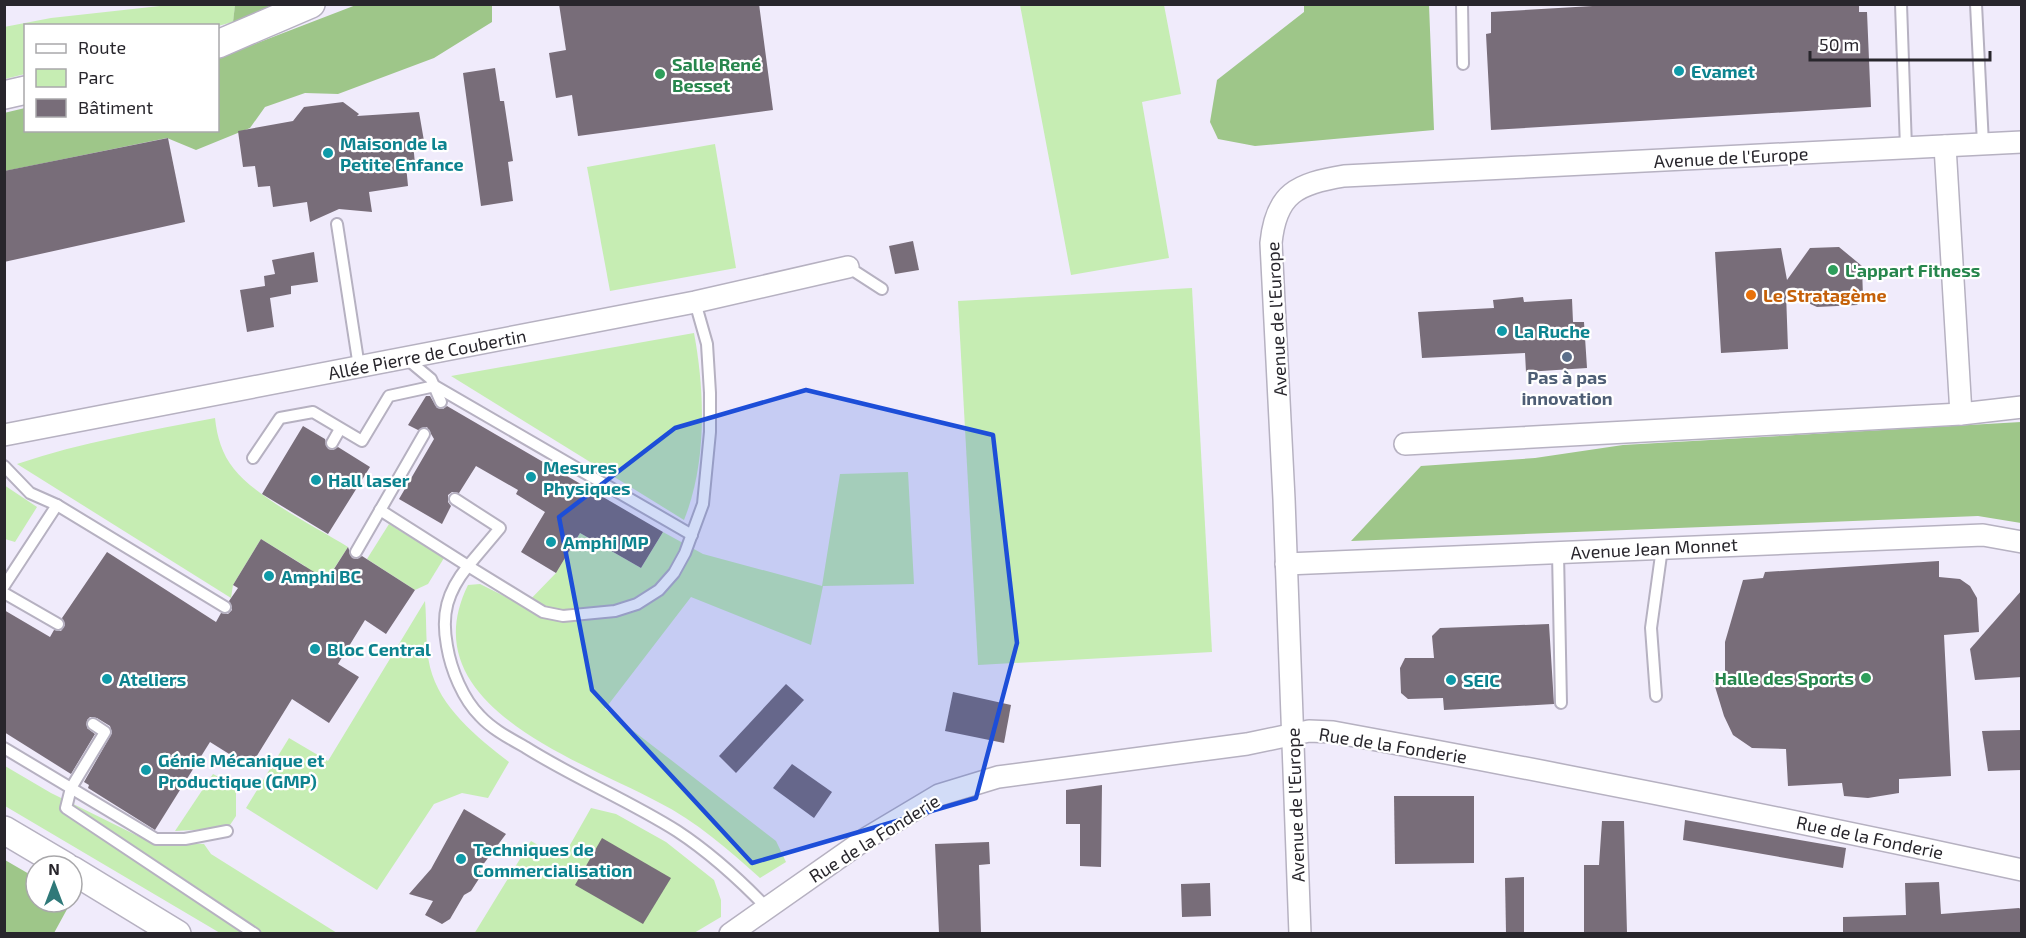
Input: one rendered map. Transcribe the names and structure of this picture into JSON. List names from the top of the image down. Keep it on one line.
{"streets":{"street":["Avenue de l'Europe","Allée Pierre de Coubertin","Avenue Jean Monnet","Rue de la Fonderie"]},"crossings":[["Avenue de l'Europe","Avenue Jean Monnet"],["Avenue de l'Europe","Rue de la Fonderie"]],"places":["Evamet","Salle René Besset","Maison de la Petite Enfance","L'appart Fitness","Le Stratagème","La Ruche","Pas à pas innovation","Mesures Physiques","Hall laser","Amphi MP","Amphi BC","Bloc Central","Halle des Sports","Ateliers","SEIC","Génie Mécanique et Productique (GMP)","Techniques de Commercialisation"],"legend":["Route","Parc","Bâtiment"],"scale_bar":"50 m","north":"top"}
